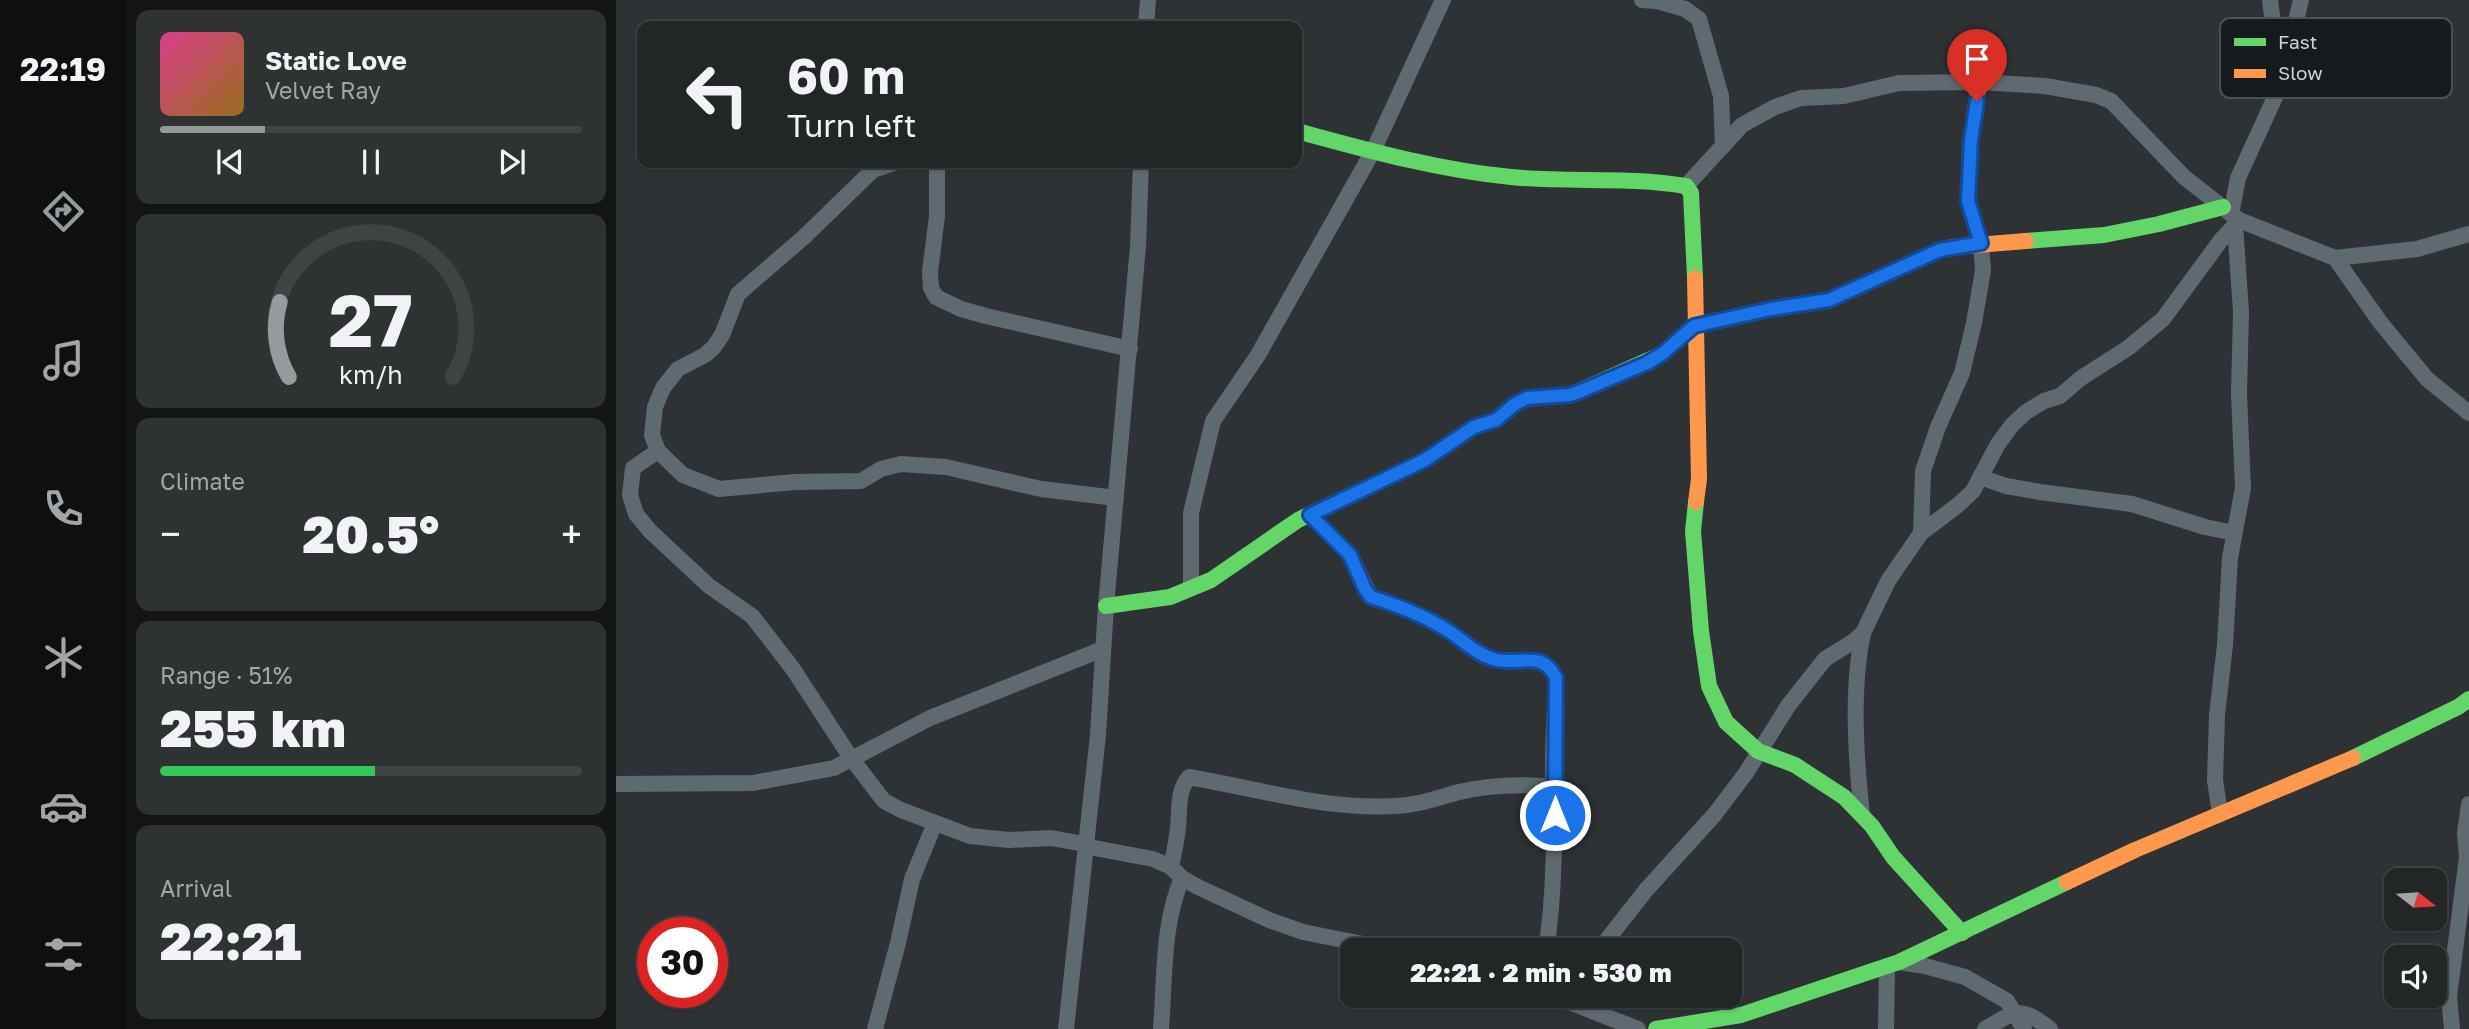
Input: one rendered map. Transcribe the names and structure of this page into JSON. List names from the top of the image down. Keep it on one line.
{"legend":["Fast","Slow"],"north":"right","page":{"tabs":"22:19","turn":["60 m","Turn left"],"song":["Static Love","Velvet Ray"],"tile":["Climate",["Range · 51%","255 km"],["Arrival","22:21"]],"heat":["−","20.5°","+"],"limit":"30","trip":"22:21 · 2 min · 530 m","gauge":["27","km/h"]}}
